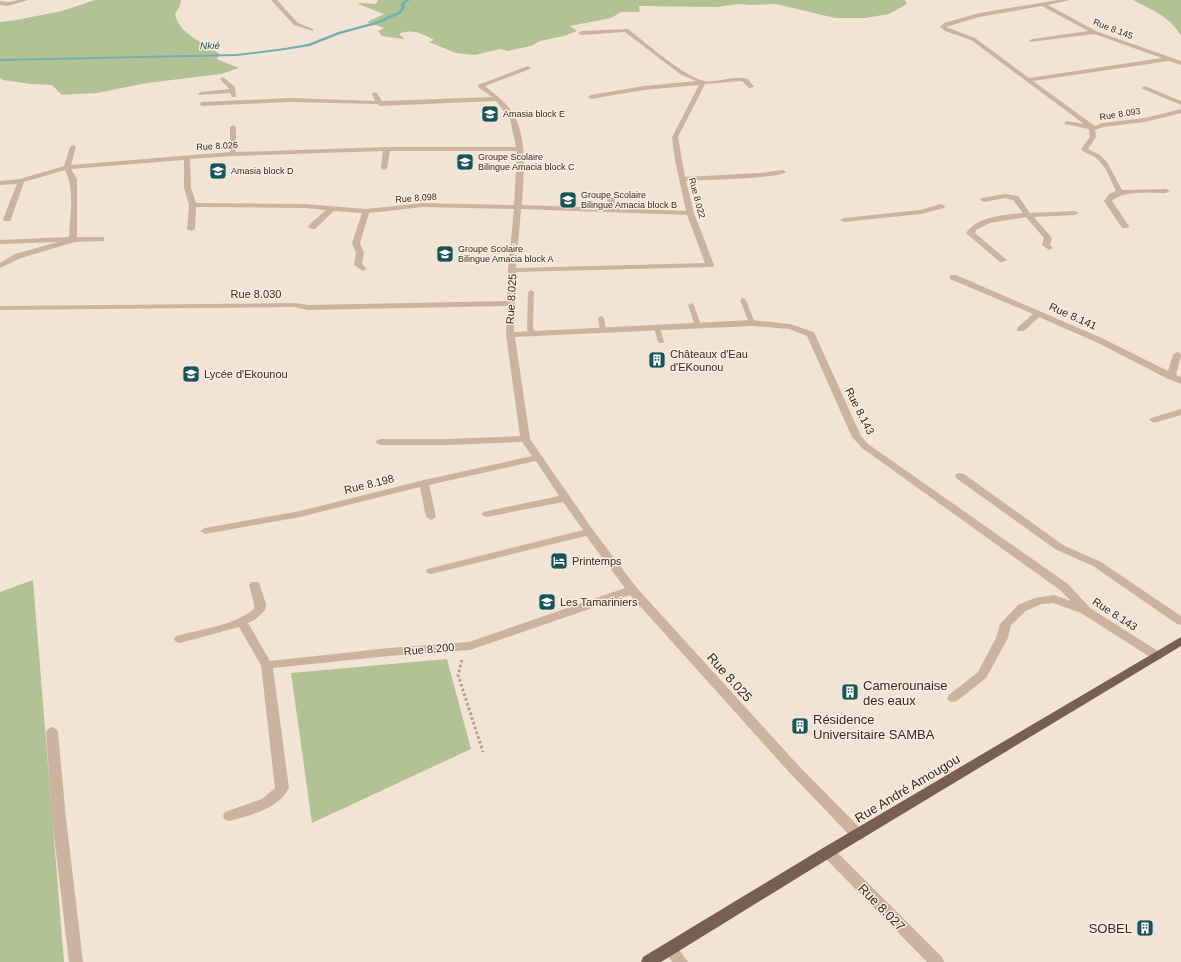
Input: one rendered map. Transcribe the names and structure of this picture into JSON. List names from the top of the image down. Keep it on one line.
{"streets":{"main road":["Rue André Amougou"],"street":["Rue 8.145","Rue 8.093","Rue 8.026","Rue 8.098","Rue 8.022","Rue 8.030","Rue 8.025","Rue 8.141","Rue 8.143","Rue 8.198","Rue 8.200","Rue 8.027"]},"crossings":[["Rue 8.026","Rue 8.025"],["Rue 8.098","Rue 8.022"],["Rue 8.098","Rue 8.025"],["Rue 8.022","Rue 8.025"],["Rue 8.030","Rue 8.025"],["Rue 8.025","Rue 8.143"],["Rue 8.025","Rue 8.198"],["Rue 8.025","Rue 8.200"],["Rue 8.025","Rue André Amougou"],["Rue 8.143","Rue André Amougou"],["Rue André Amougou","Rue 8.027"]],"water":["Nkié"],"places":{"school or university":["Amasia block E","Groupe Scolaire Bilingue Amacia block C","Amasia block D","Groupe Scolaire Bilingue Amacia block B","Groupe Scolaire Bilingue Amacia block A","Lycée d'Ekounou","Les Tamariniers"],"building":["Châteaux d'Eau d'EKounou","Camerounaise des eaux","Résidence Universitaire SAMBA","SOBEL"],"hotel":["Printemps"]}}
